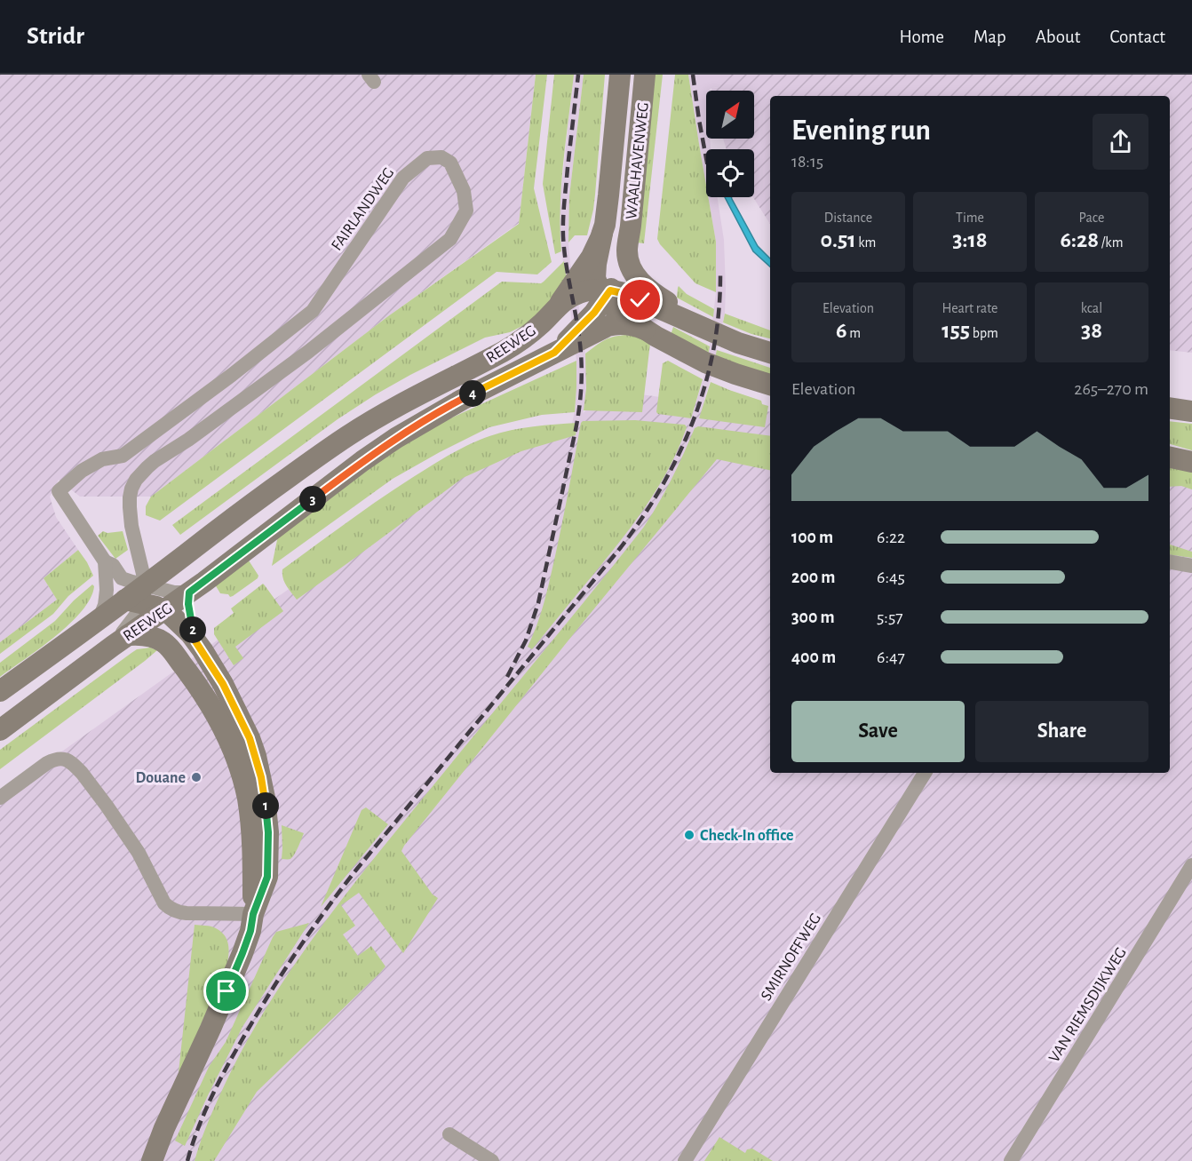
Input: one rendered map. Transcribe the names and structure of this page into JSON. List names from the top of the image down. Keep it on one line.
{"streets":{"main road":["WAALHAVENWEG","REEWEG"],"street":["FAIRLANDWEG","SMIRNOFFWEG","VAN RIEMSDIJKWEG"]},"crossings":[["WAALHAVENWEG","REEWEG"]],"places":["Douane","Check-In office"],"north":"top right","page":{"header":"Stridr","nav":["Home","Map","About","Contact"],"heading":["Evening run","18:15"],"stats":[["Distance","0.51 km"],["Time","3:18"],["Pace","6:28 /km"],["Elevation","6 m"],["Heart rate","155 bpm"],["kcal","38"]],"chart":["Elevation","265–270 m"],"pins":["4","3","2","1"],"list":[{"name":"100 m","note":"6:22"},{"name":"200 m","note":"6:45"},{"name":"300 m","note":"5:57"},{"name":"400 m","note":"6:47"}],"buttons":["Save","Share"]}}
